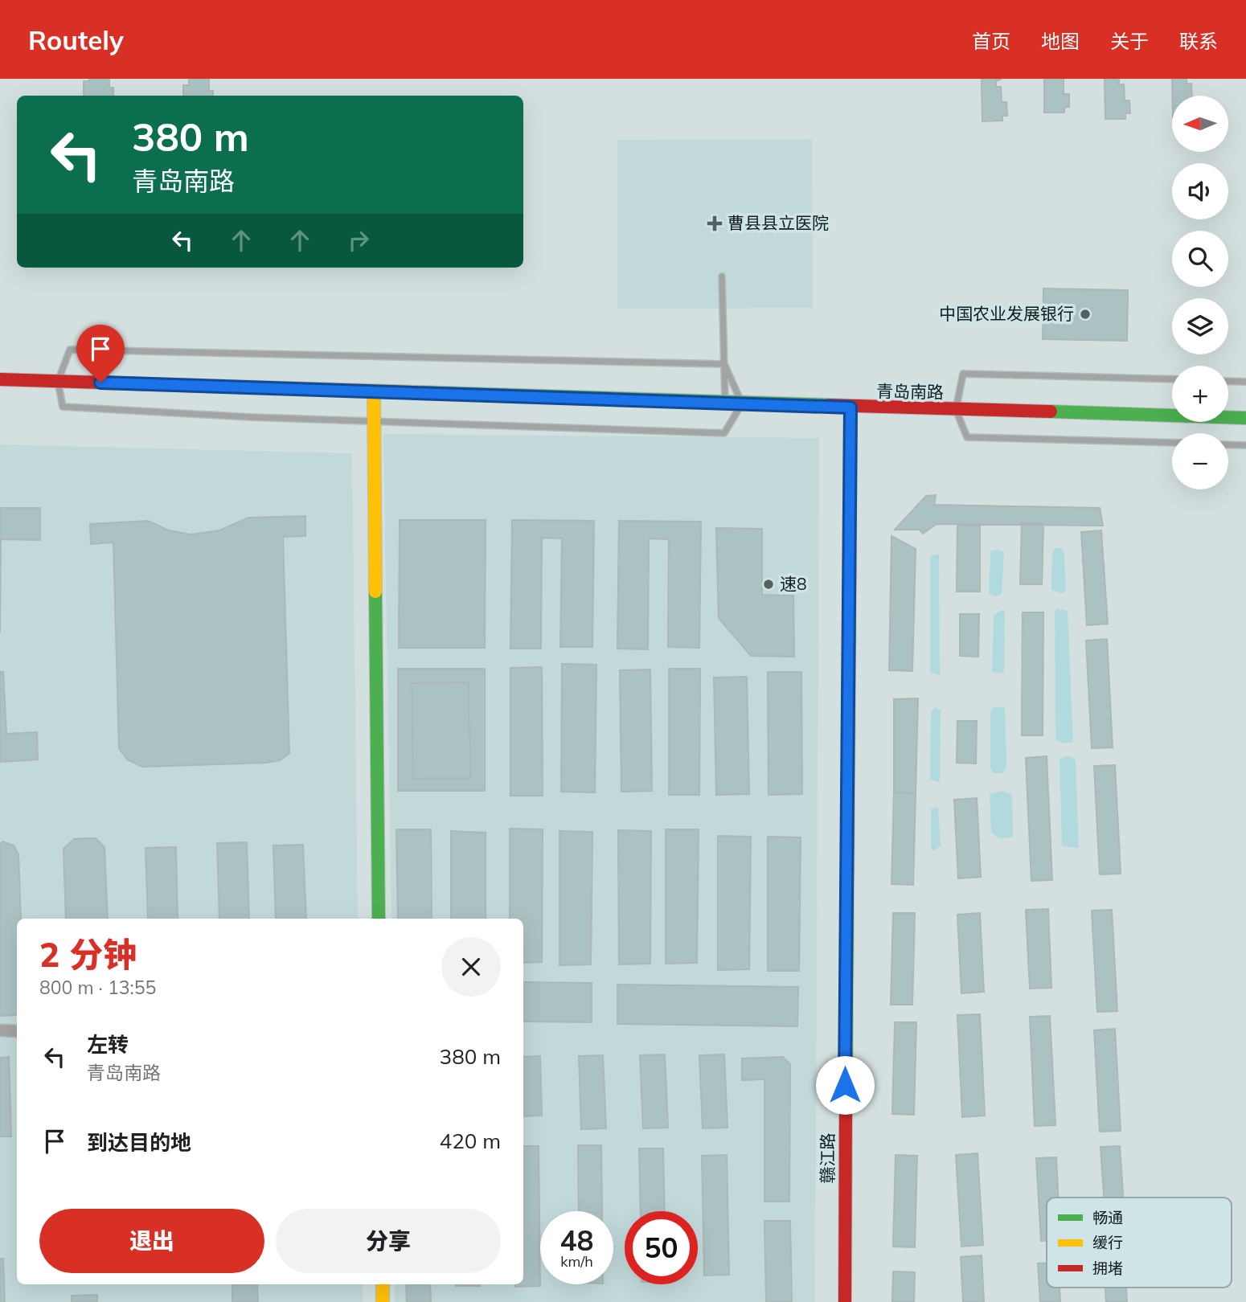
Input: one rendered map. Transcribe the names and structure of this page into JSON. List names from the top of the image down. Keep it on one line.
{"streets":{"main road":["青岛南路","赣江路"]},"crossings":[["青岛南路","赣江路"]],"places":{"health":["曹县县立医院"],"other":["中国农业发展银行","速8"]},"legend":["畅通","缓行","拥堵"],"north":"left","page":{"header":"Routely","nav":["首页","地图","关于","联系"],"map_buttons":["+","−"],"turn":["380 m","青岛南路"],"heading":["2 分钟","800 m · 13:55"],"list":[{"name":"左转","note":"青岛南路","value":"380 m"},{"name":"到达目的地","value":"420 m"}],"buttons":["退出","分享"],"speed":"48 km/h","limit":"50"}}
